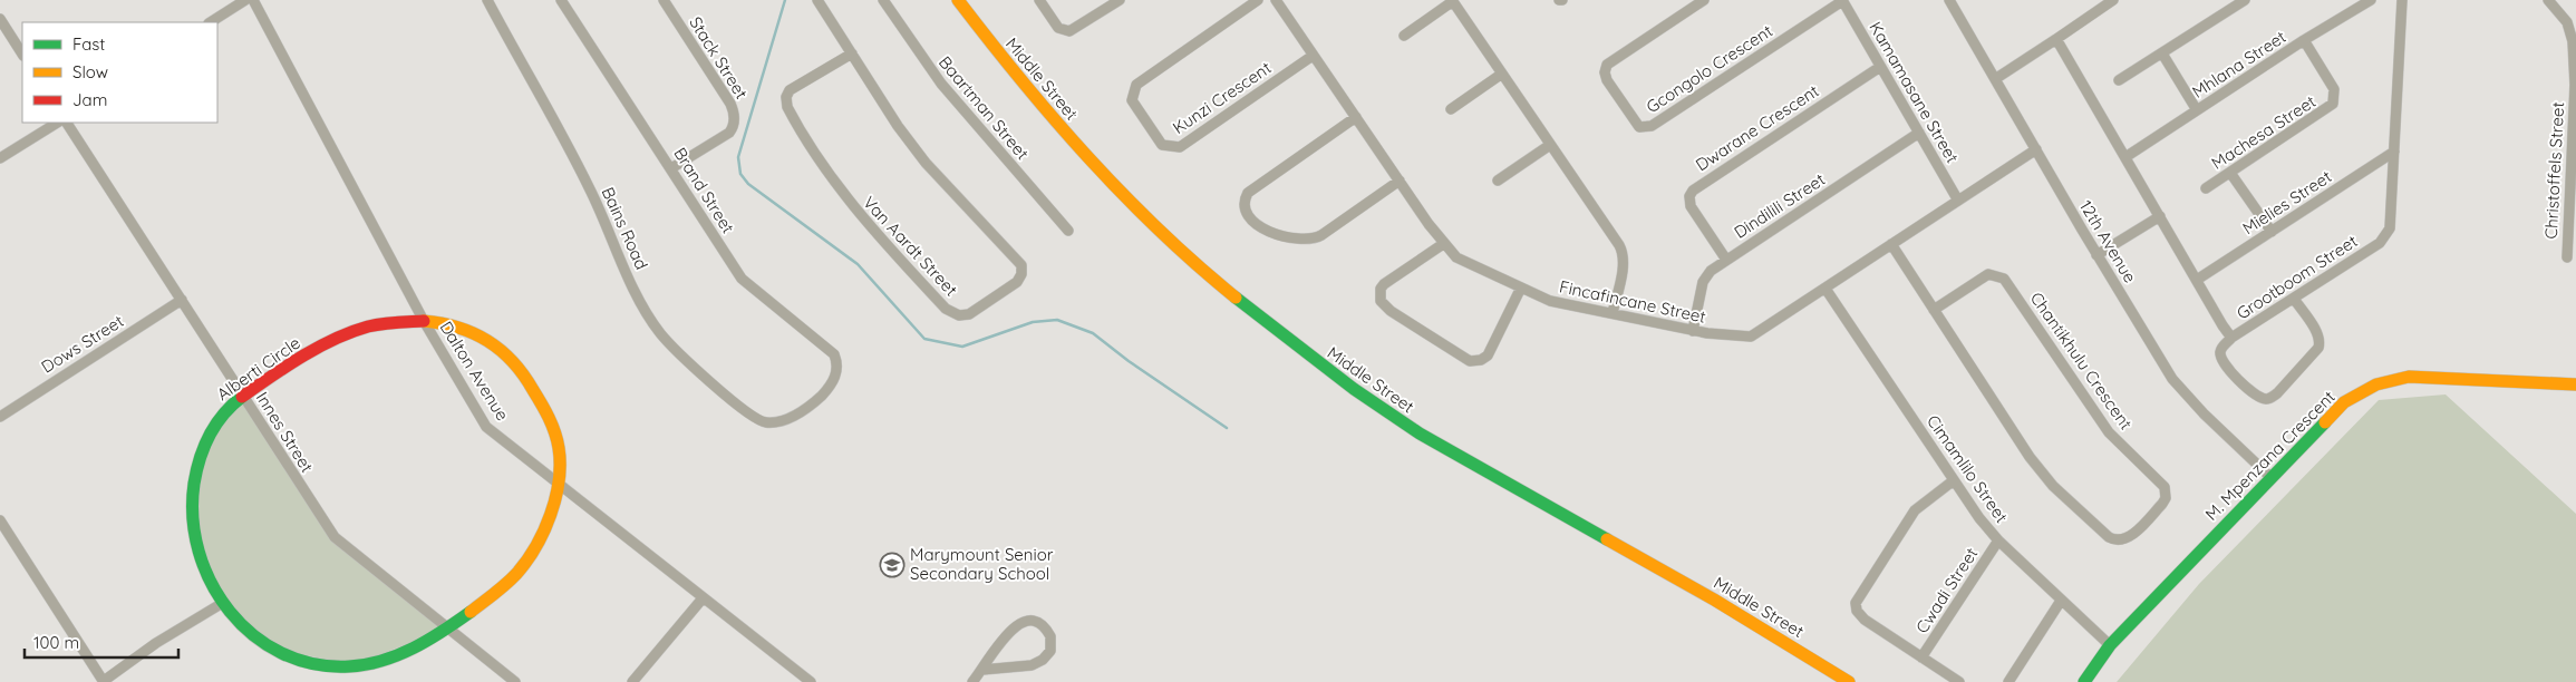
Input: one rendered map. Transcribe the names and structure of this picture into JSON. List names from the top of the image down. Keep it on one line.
{"streets":{"main road":["Middle Street","Alberti Circle","M. Mpenzana Crescent"],"street":["Stack Street","Mhlana Street","Gcongolo Crescent","Kamamasane Street","Kunzi Crescent","Baartman Street","Dwarane Crescent","Machesa Street","Christoffels Street","Brand Street","Mielies Street","Dindilili Street","Bains Road","12th Avenue","Van Aardt Street","Grootboom Street","Fincafincane Street","Dows Street","Chantikhulu Crescent","Dalton Avenue","Innes Street","Cimamlilo Street","Cwadi Street"]},"crossings":[["Stack Street","Brand Street"],["Mhlana Street","Machesa Street"],["Mhlana Street","Grootboom Street"],["Gcongolo Crescent","Kamamasane Street"],["Kamamasane Street","Dwarane Crescent"],["Kamamasane Street","Dindilili Street"],["Kamamasane Street","Fincafincane Street"],["Kunzi Crescent","Fincafincane Street"],["Dwarane Crescent","Dindilili Street"],["Brand Street","Bains Road"],["Mielies Street","Grootboom Street"],["Dindilili Street","Fincafincane Street"],["12th Avenue","Fincafincane Street"],["12th Avenue","M. Mpenzana Crescent"],["Fincafincane Street","Chantikhulu Crescent"],["Fincafincane Street","Cimamlilo Street"],["Dows Street","Innes Street"],["Alberti Circle","Dalton Avenue"],["Alberti Circle","Innes Street"],["M. Mpenzana Crescent","Cimamlilo Street"],["Cimamlilo Street","Cwadi Street"]],"places":{"school or university":["Marymount Senior Secondary School"]},"legend":["Fast","Slow","Jam"],"scale_bar":"100 m"}
